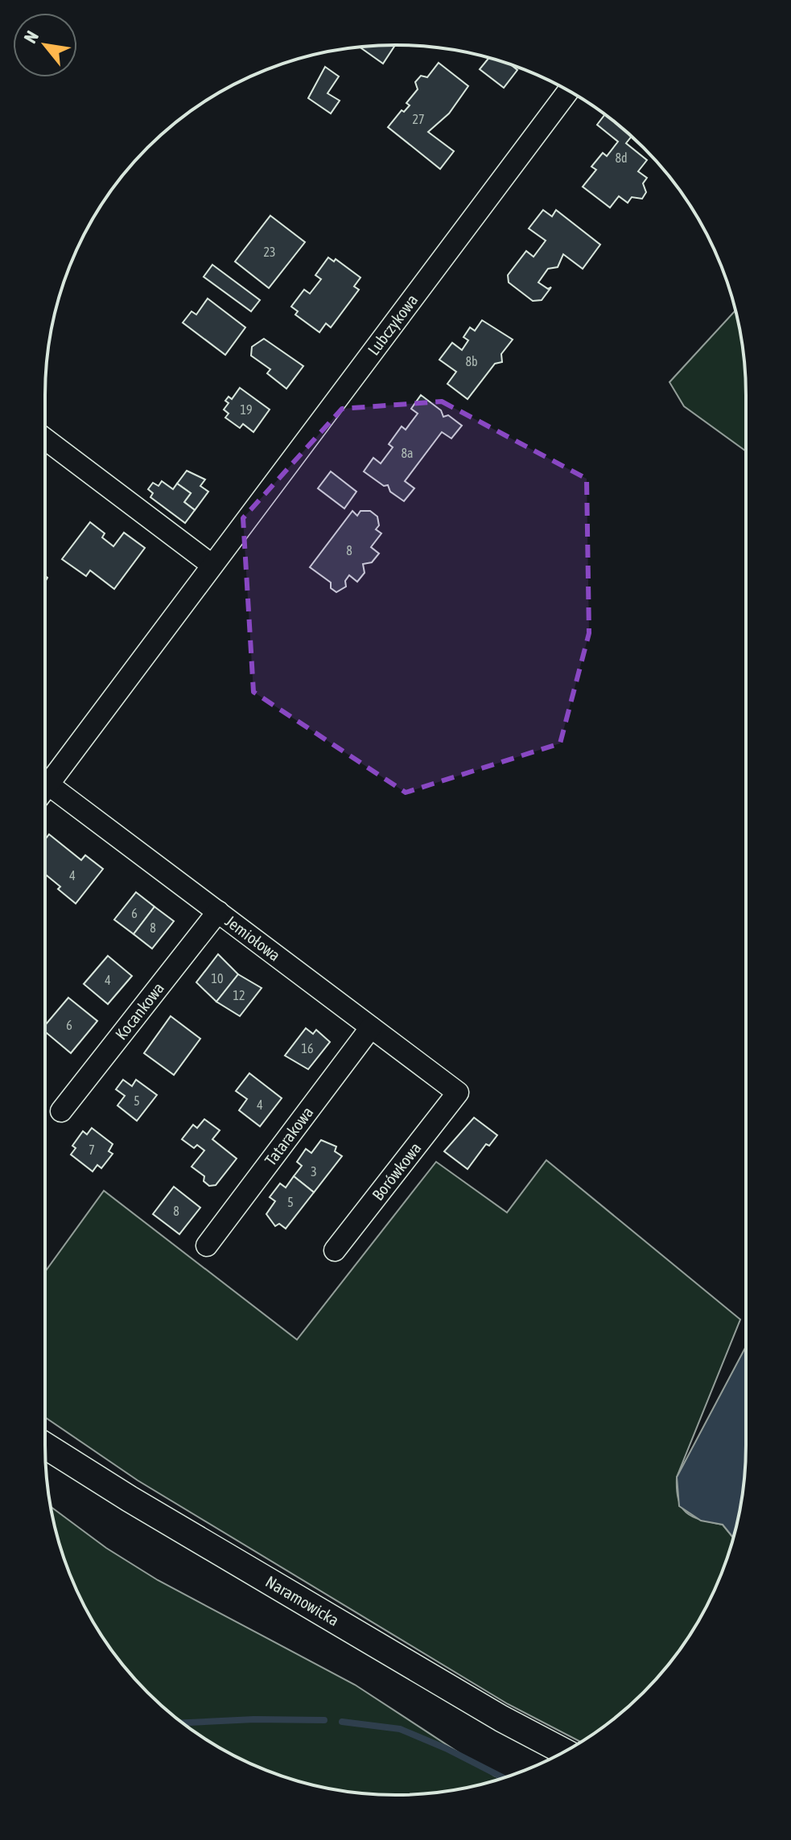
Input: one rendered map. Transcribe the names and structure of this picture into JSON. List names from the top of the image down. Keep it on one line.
{"streets":{"street":["Lubczykowa","Jemiołowa","Kocankowa","Tatarakowa","Borówkowa","Naramowicka"]},"crossings":[["Lubczykowa","Jemiołowa"],["Jemiołowa","Kocankowa"],["Jemiołowa","Tatarakowa"],["Jemiołowa","Borówkowa"]],"house_numbers":["27","8d","23","8b","19","8a","8","4","6","8","10","4","12","6","16","5","4","7","3","5","8"],"north":"top left"}
